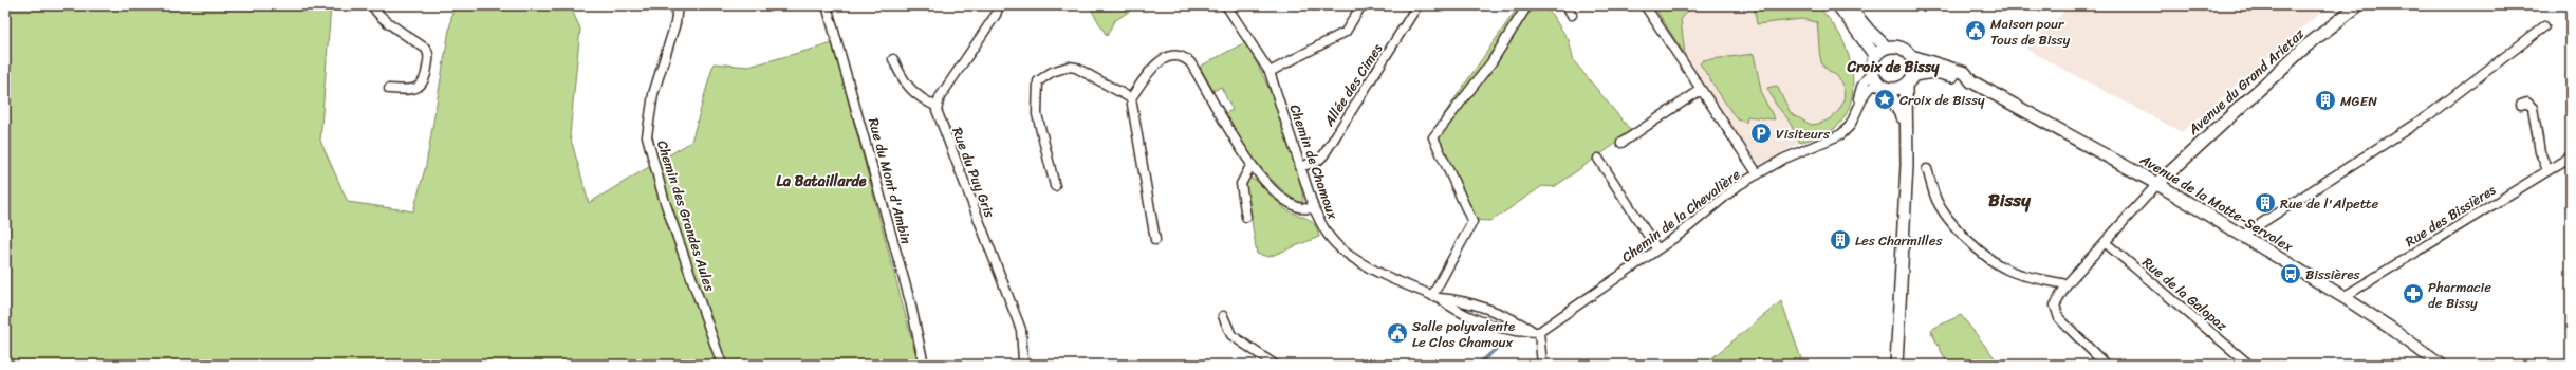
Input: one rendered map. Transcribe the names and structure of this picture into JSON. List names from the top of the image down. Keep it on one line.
{"streets":{"main road":["Avenue du Grand Arietaz","Avenue de la Motte-Servolex"],"street":["Allée des Cimes","Chemin de Chamoux","Rue du Puy Gris","Rue du Mont d'Ambin","Chemin des Grandes Aules","Chemin de la Chevalière","Rue des Bissières","Rue de la Galopaz"]},"crossings":[["Avenue du Grand Arietaz","Avenue de la Motte-Servolex"],["Allée des Cimes","Chemin de Chamoux"],["Chemin de Chamoux","Chemin de la Chevalière"],["Avenue de la Motte-Servolex","Chemin de la Chevalière"],["Avenue de la Motte-Servolex","Rue des Bissières"]],"districts":["Croix de Bissy","La Bataillarde","Bissy"],"places":{"public building":["Maison pour Tous de Bissy","Salle polyvalente Le Clos Chamoux"],"place":["Croix de Bissy"],"building":["MGEN","Rue de l'Alpette","Les Charmilles"],"parking":["Visiteurs"],"bus stop":["Bissières"],"pharmacy":["Pharmacie de Bissy"]}}
